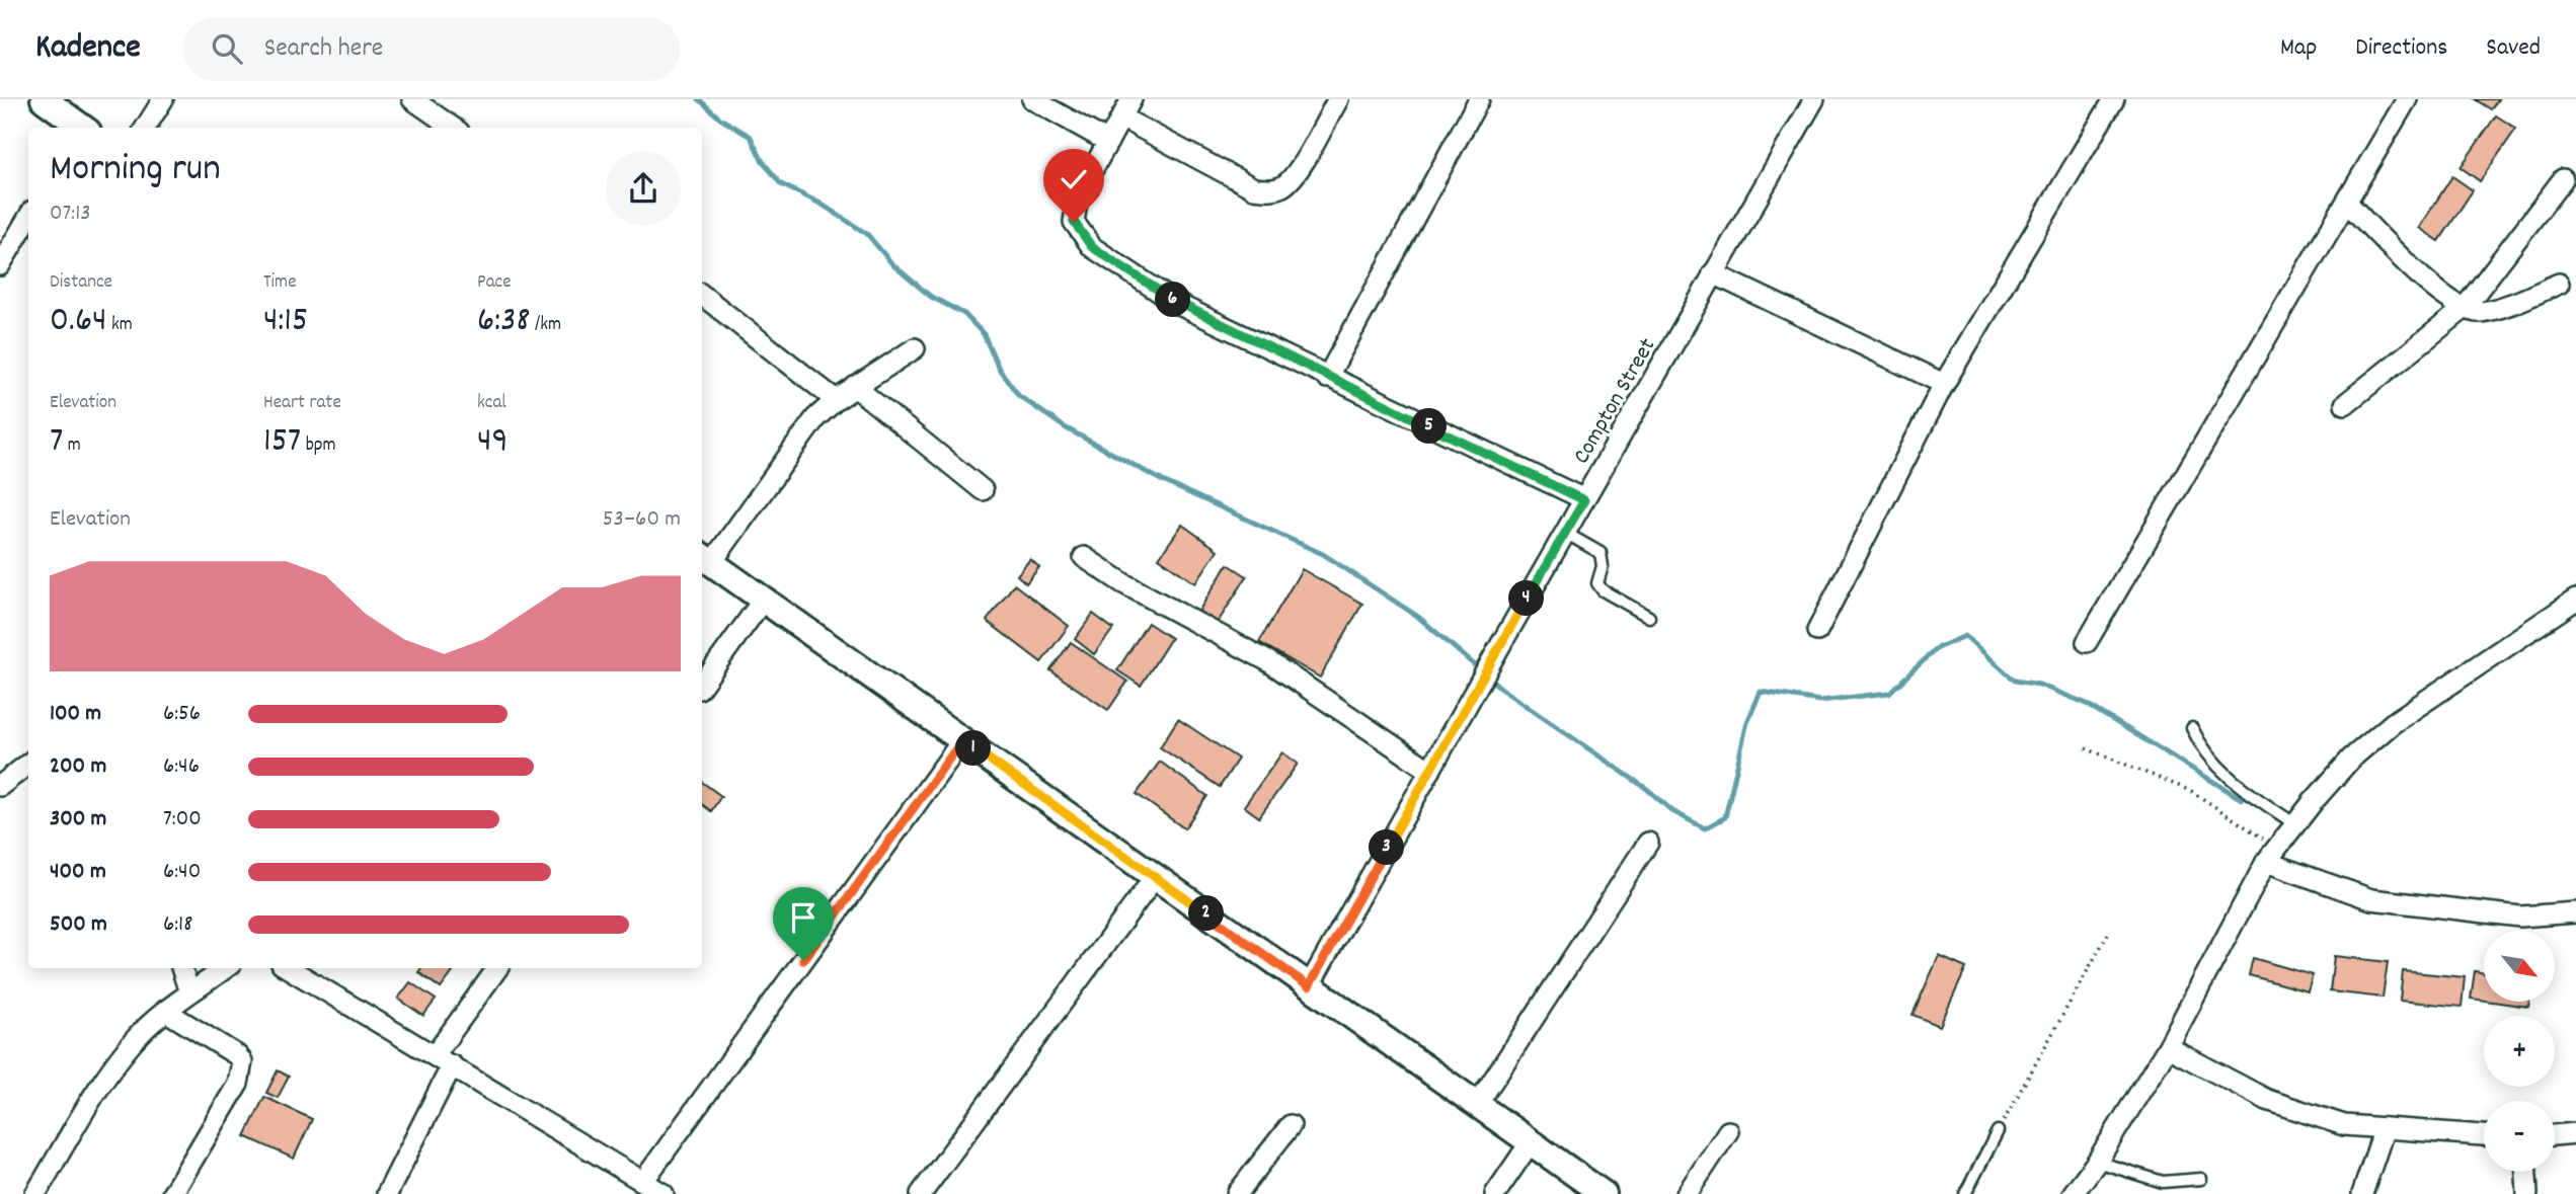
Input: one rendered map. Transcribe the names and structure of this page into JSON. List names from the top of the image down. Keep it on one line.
{"streets":{"street":["Compton Street"]},"north":"bottom right","page":{"header":"Kadence","search":"Search here","nav":["Map","Directions","Saved"],"heading":["Morning run","07:13"],"stats":[["Distance","0.64 km"],["Time","4:15"],["Pace","6:38 /km"],["Elevation","7 m"],["Heart rate","157 bpm"],["kcal","49"]],"pins":["6","5","4","1","3","2"],"chart":["Elevation","53–60 m"],"list":[{"name":"100 m","note":"6:56"},{"name":"200 m","note":"6:46"},{"name":"300 m","note":"7:00"},{"name":"400 m","note":"6:40"},{"name":"500 m","note":"6:18"}],"map_buttons":["+","−"]}}
